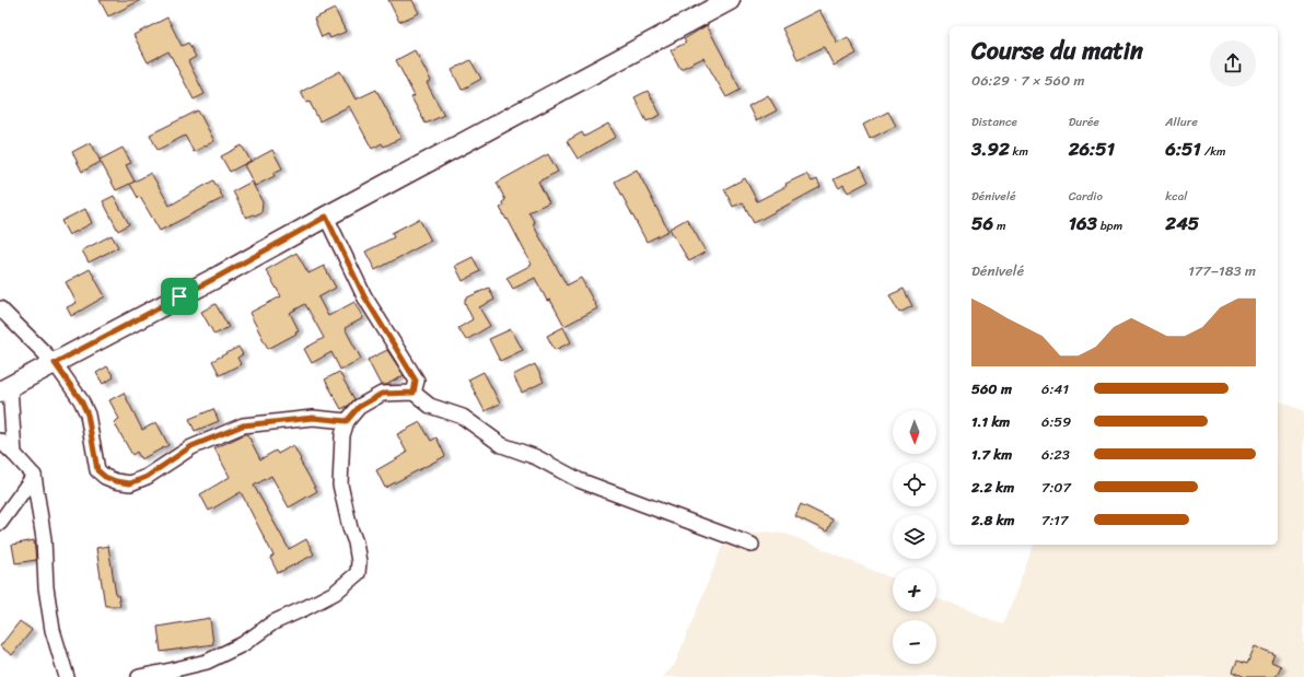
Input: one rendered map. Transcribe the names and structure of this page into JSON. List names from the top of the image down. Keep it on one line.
{"north":"bottom","page":{"heading":["Course du matin","06:29 · 7 × 560 m"],"stats":[["Distance","3.92 km"],["Durée","26:51"],["Allure","6:51 /km"],["Dénivelé","56 m"],["Cardio","163 bpm"],["kcal","245"]],"chart":["Dénivelé","177–183 m"],"list":[{"name":"560 m","note":"6:41"},{"name":"1.1 km","note":"6:59"},{"name":"1.7 km","note":"6:23"},{"name":"2.2 km","note":"7:07"},{"name":"2.8 km","note":"7:17"}],"map_buttons":["+","−"]}}
